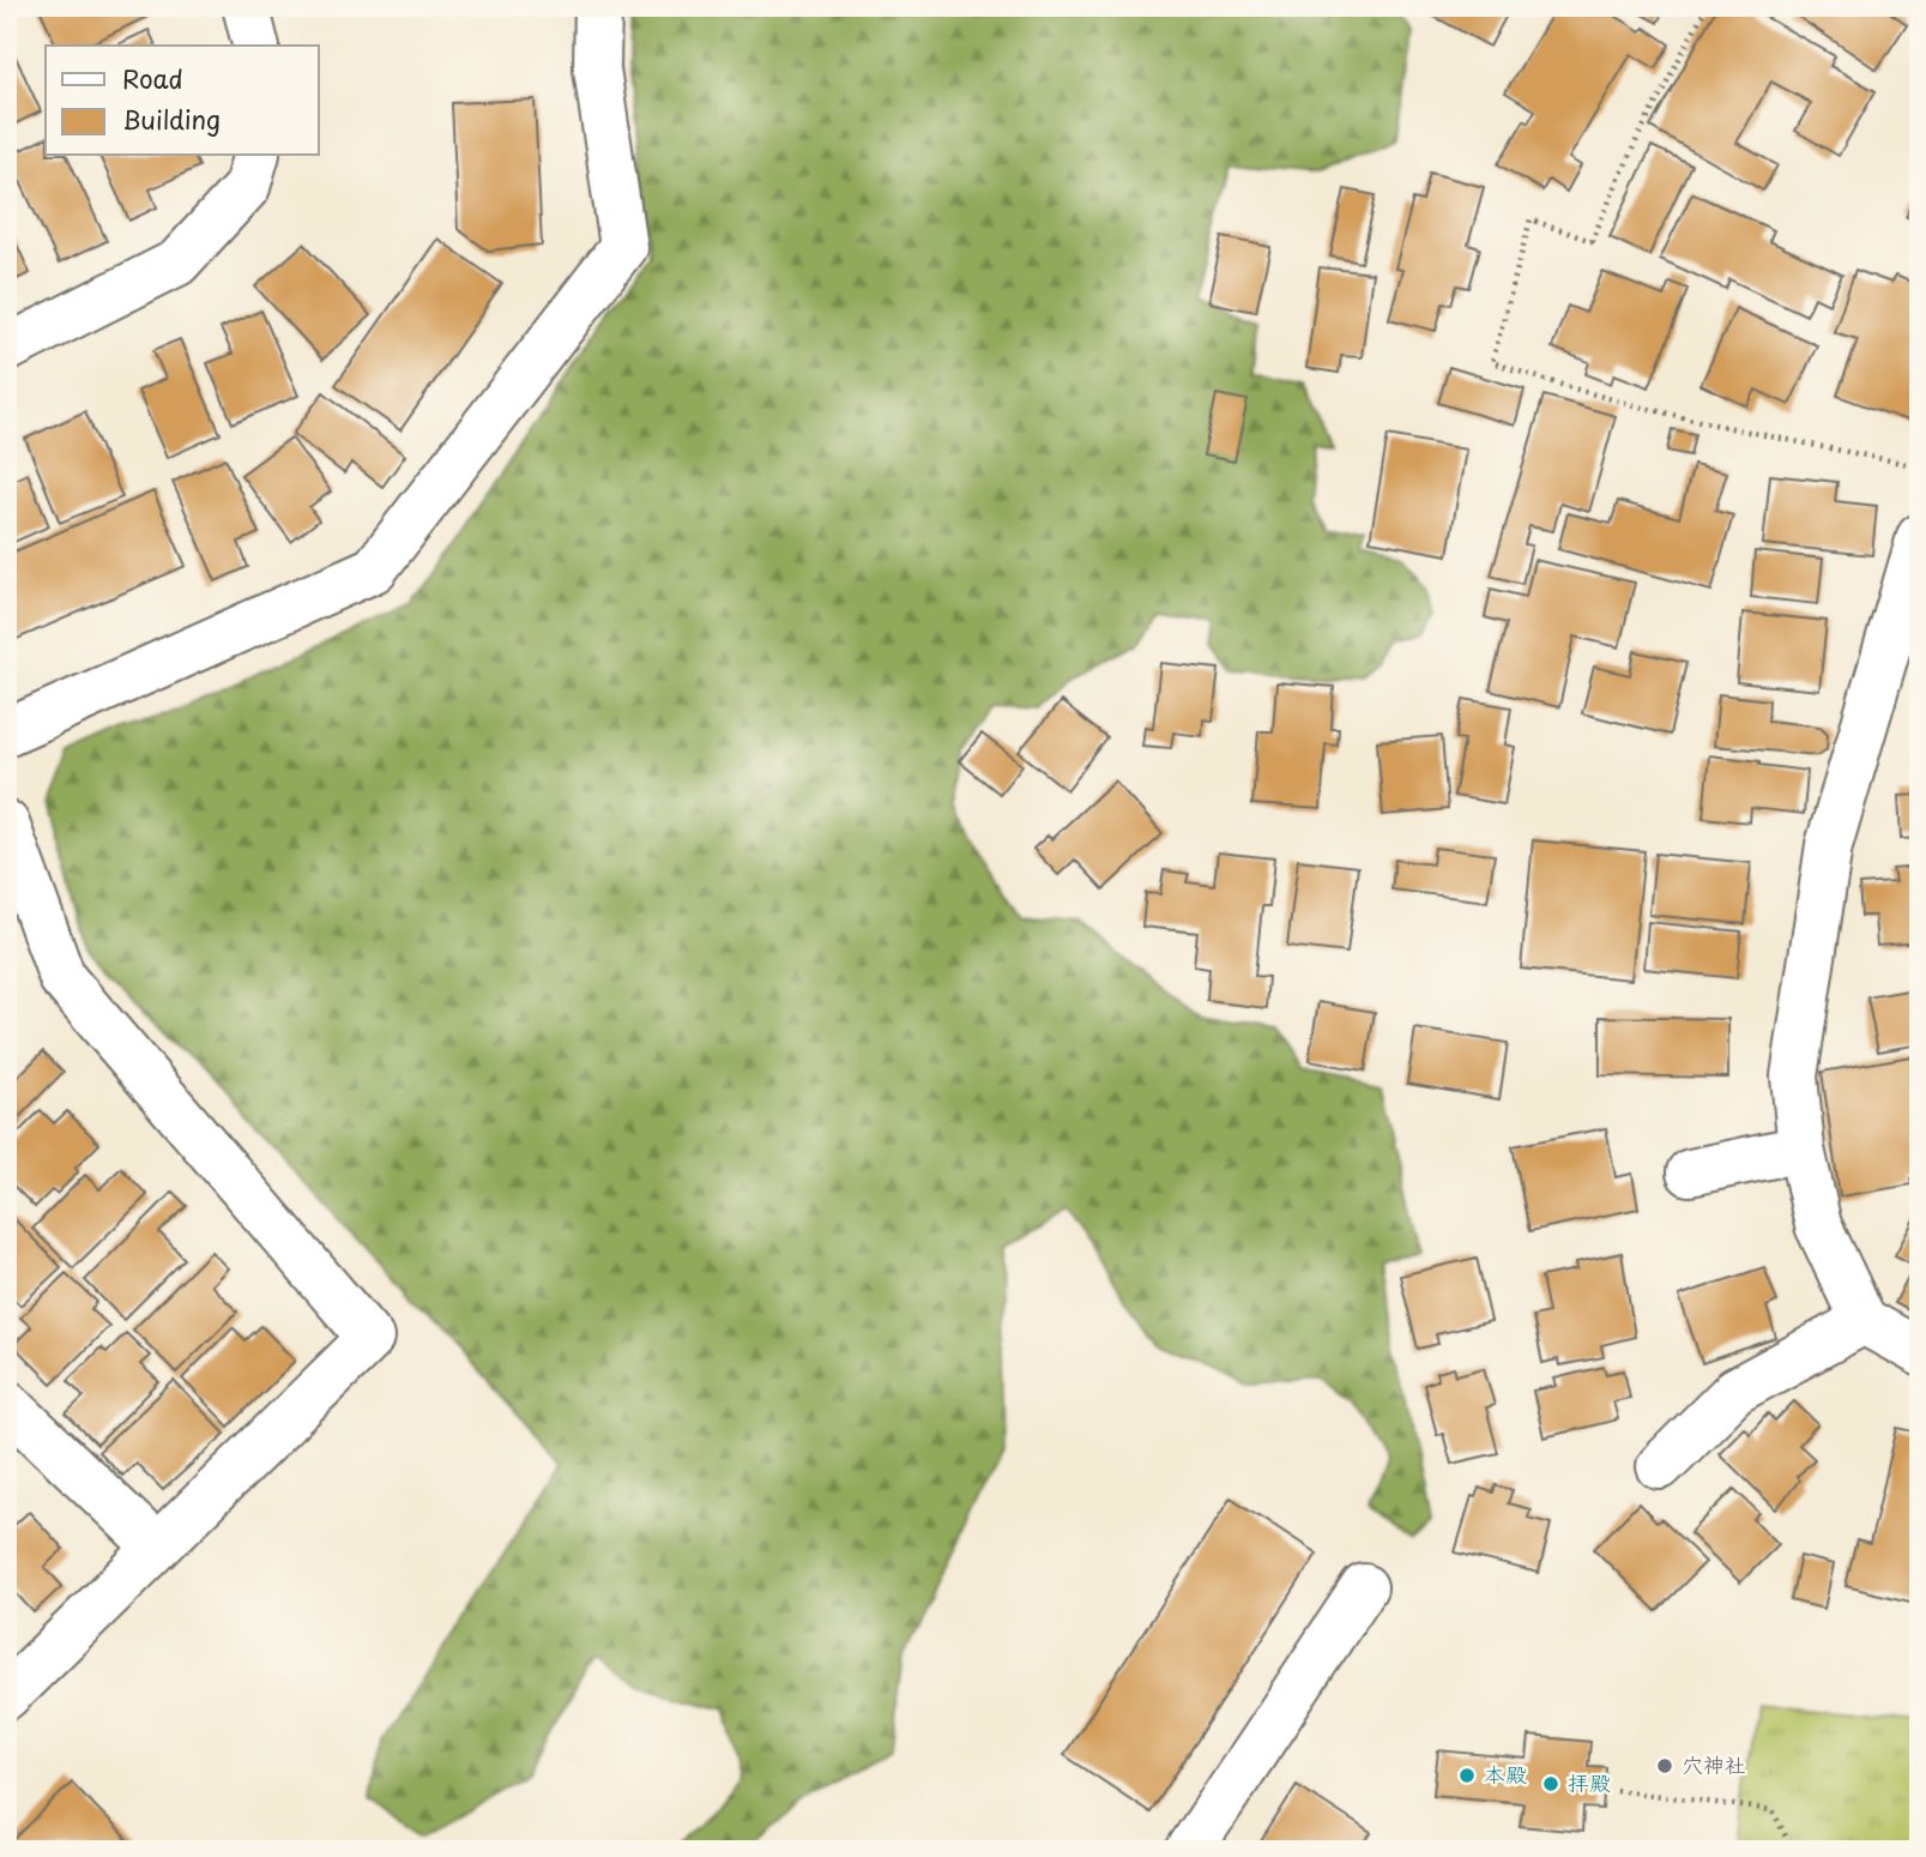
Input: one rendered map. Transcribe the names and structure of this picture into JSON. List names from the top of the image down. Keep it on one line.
{"places":["穴神社","本殿","拝殿"],"legend":["Road","Building"]}
